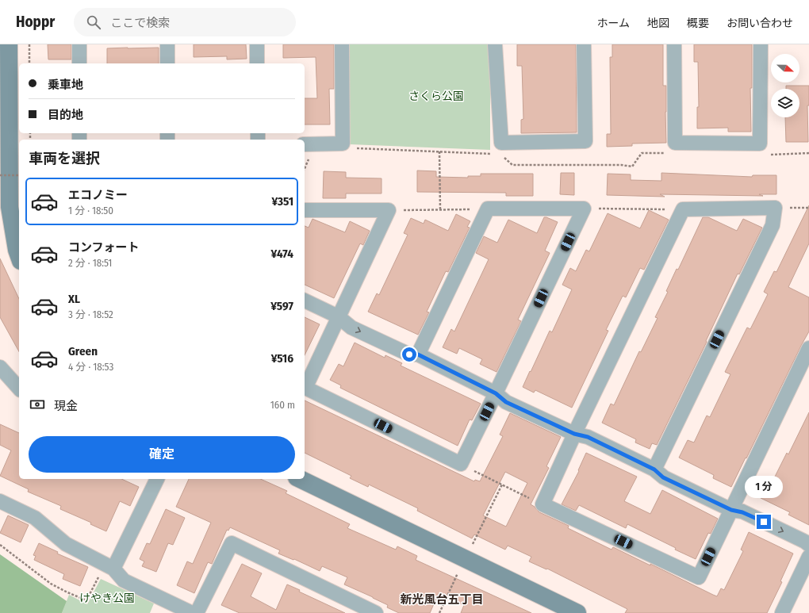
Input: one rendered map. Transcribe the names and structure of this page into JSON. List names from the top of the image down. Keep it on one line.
{"districts":["新光風台五丁目"],"parks":["さくら公園","けやき公園"],"north":"right","page":{"header":"Hoppr","search":"ここで検索","nav":["ホーム","地図","概要","お問い合わせ"],"banner":["乗車地","目的地"],"heading":"車両を選択","list":[{"name":"エコノミー","note":"1 分 · 18:50","value":"¥351"},{"name":"コンフォート","note":"2 分 · 18:51","value":"¥474"},{"name":"XL","note":"3 分 · 18:52","value":"¥597"},{"name":"Green","note":"4 分 · 18:53","value":"¥516"}],"pay":["現金","160 m"],"buttons":"確定","bubble":"1 分"}}
